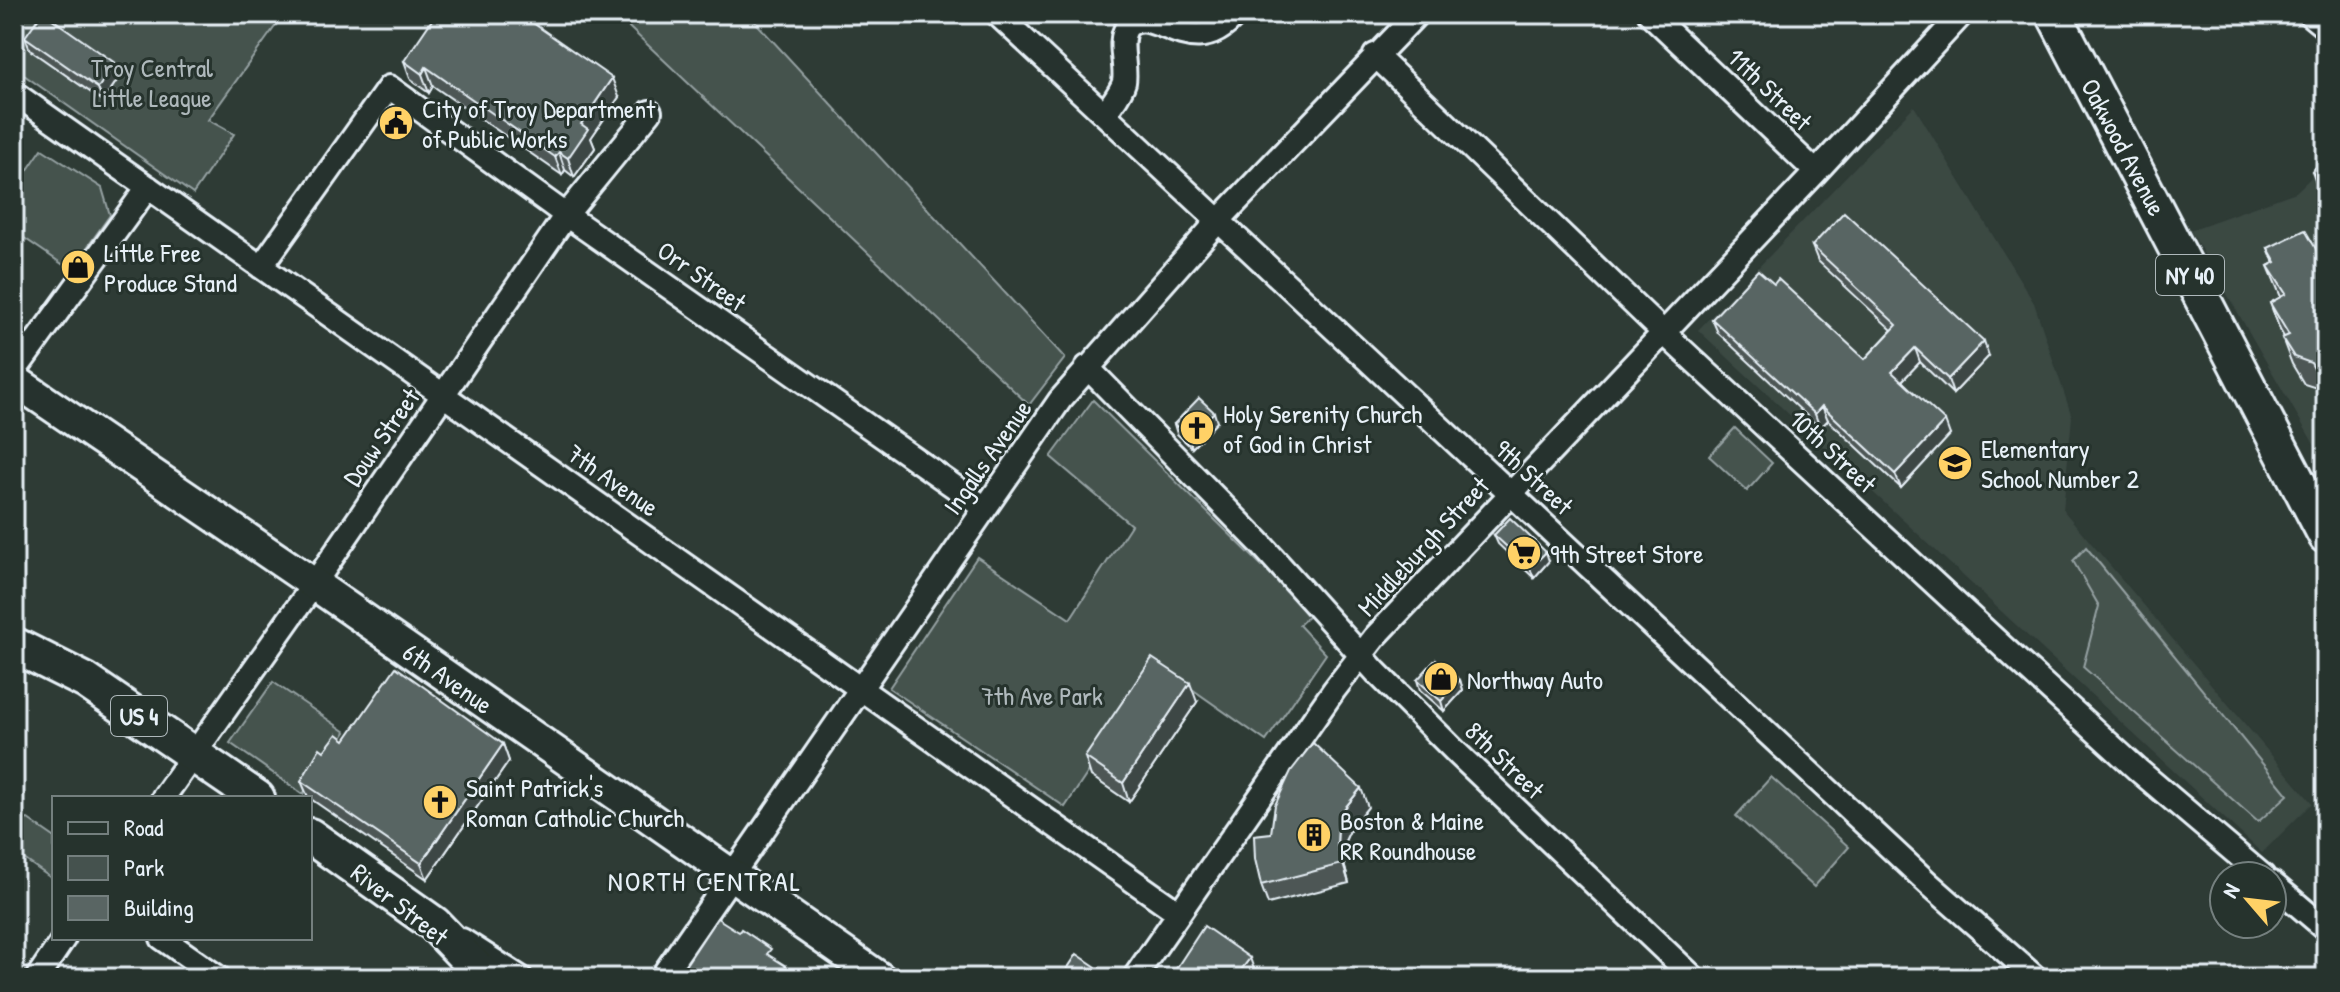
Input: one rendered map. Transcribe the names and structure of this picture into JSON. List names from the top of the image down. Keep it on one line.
{"streets":{"main road":["Oakwood Avenue","NY 40","US 4","River Street"],"street":["11th Street","Orr Street","Douw Street","10th Street","Ingalls Avenue","9th Street","7th Avenue","Middleburgh Street","6th Avenue","8th Street"]},"crossings":[["11th Street","Middleburgh Street"],["Orr Street","Douw Street"],["Orr Street","Ingalls Avenue"],["Orr Street","7th Avenue"],["Douw Street","7th Avenue"],["Douw Street","6th Avenue"],["Douw Street","US 4"],["10th Street","Ingalls Avenue"],["10th Street","Middleburgh Street"],["Ingalls Avenue","9th Street"],["Ingalls Avenue","7th Avenue"],["Ingalls Avenue","6th Avenue"],["Ingalls Avenue","8th Street"],["9th Street","Middleburgh Street"],["7th Avenue","Middleburgh Street"],["Middleburgh Street","8th Street"]],"districts":["NORTH CENTRAL"],"parks":["Troy Central Little League","7th Ave Park"],"places":{"public building":["City of Troy Department of Public Works"],"shop":["Little Free Produce Stand","Northway Auto"],"church":["Holy Serenity Church of God in Christ","Saint Patrick's Roman Catholic Church"],"school or university":["Elementary School Number 2"],"supermarket":["9th Street Store"],"building":["Boston & Maine RR Roundhouse"]},"legend":["Road","Park","Building"],"north":"top left"}
